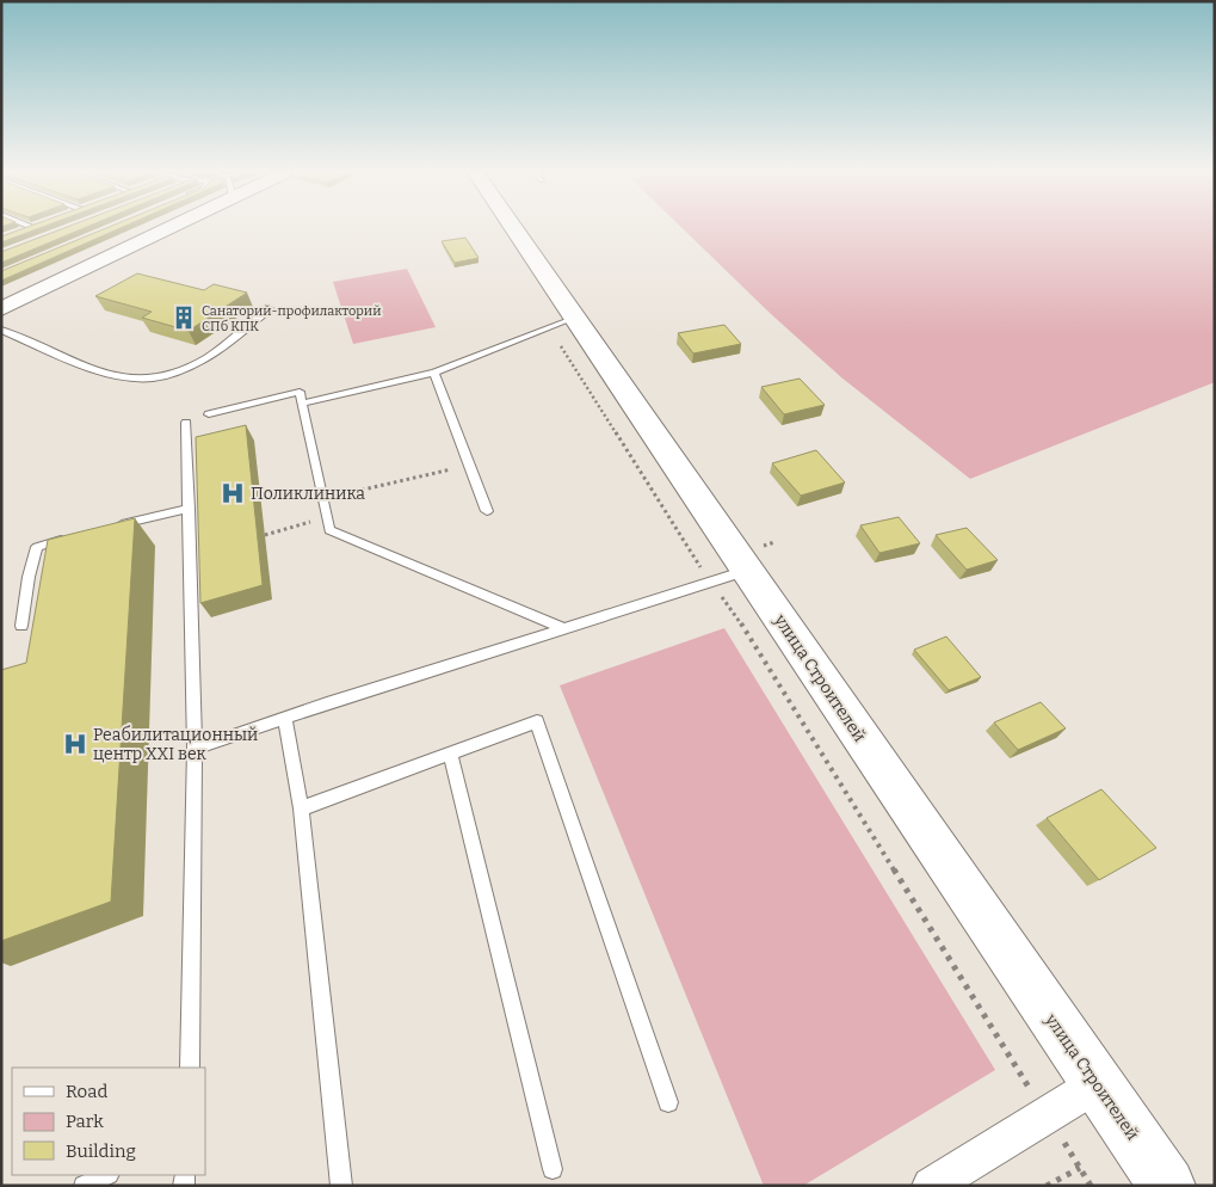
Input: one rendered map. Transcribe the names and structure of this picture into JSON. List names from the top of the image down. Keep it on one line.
{"streets":{"main road":["улица Строителей"]},"places":{"building":["Санаторий-профилакторий СПб КПК"],"hospital":["Поликлиника","Реабилитационный центр ХХI век"]},"legend":["Road","Park","Building"]}
